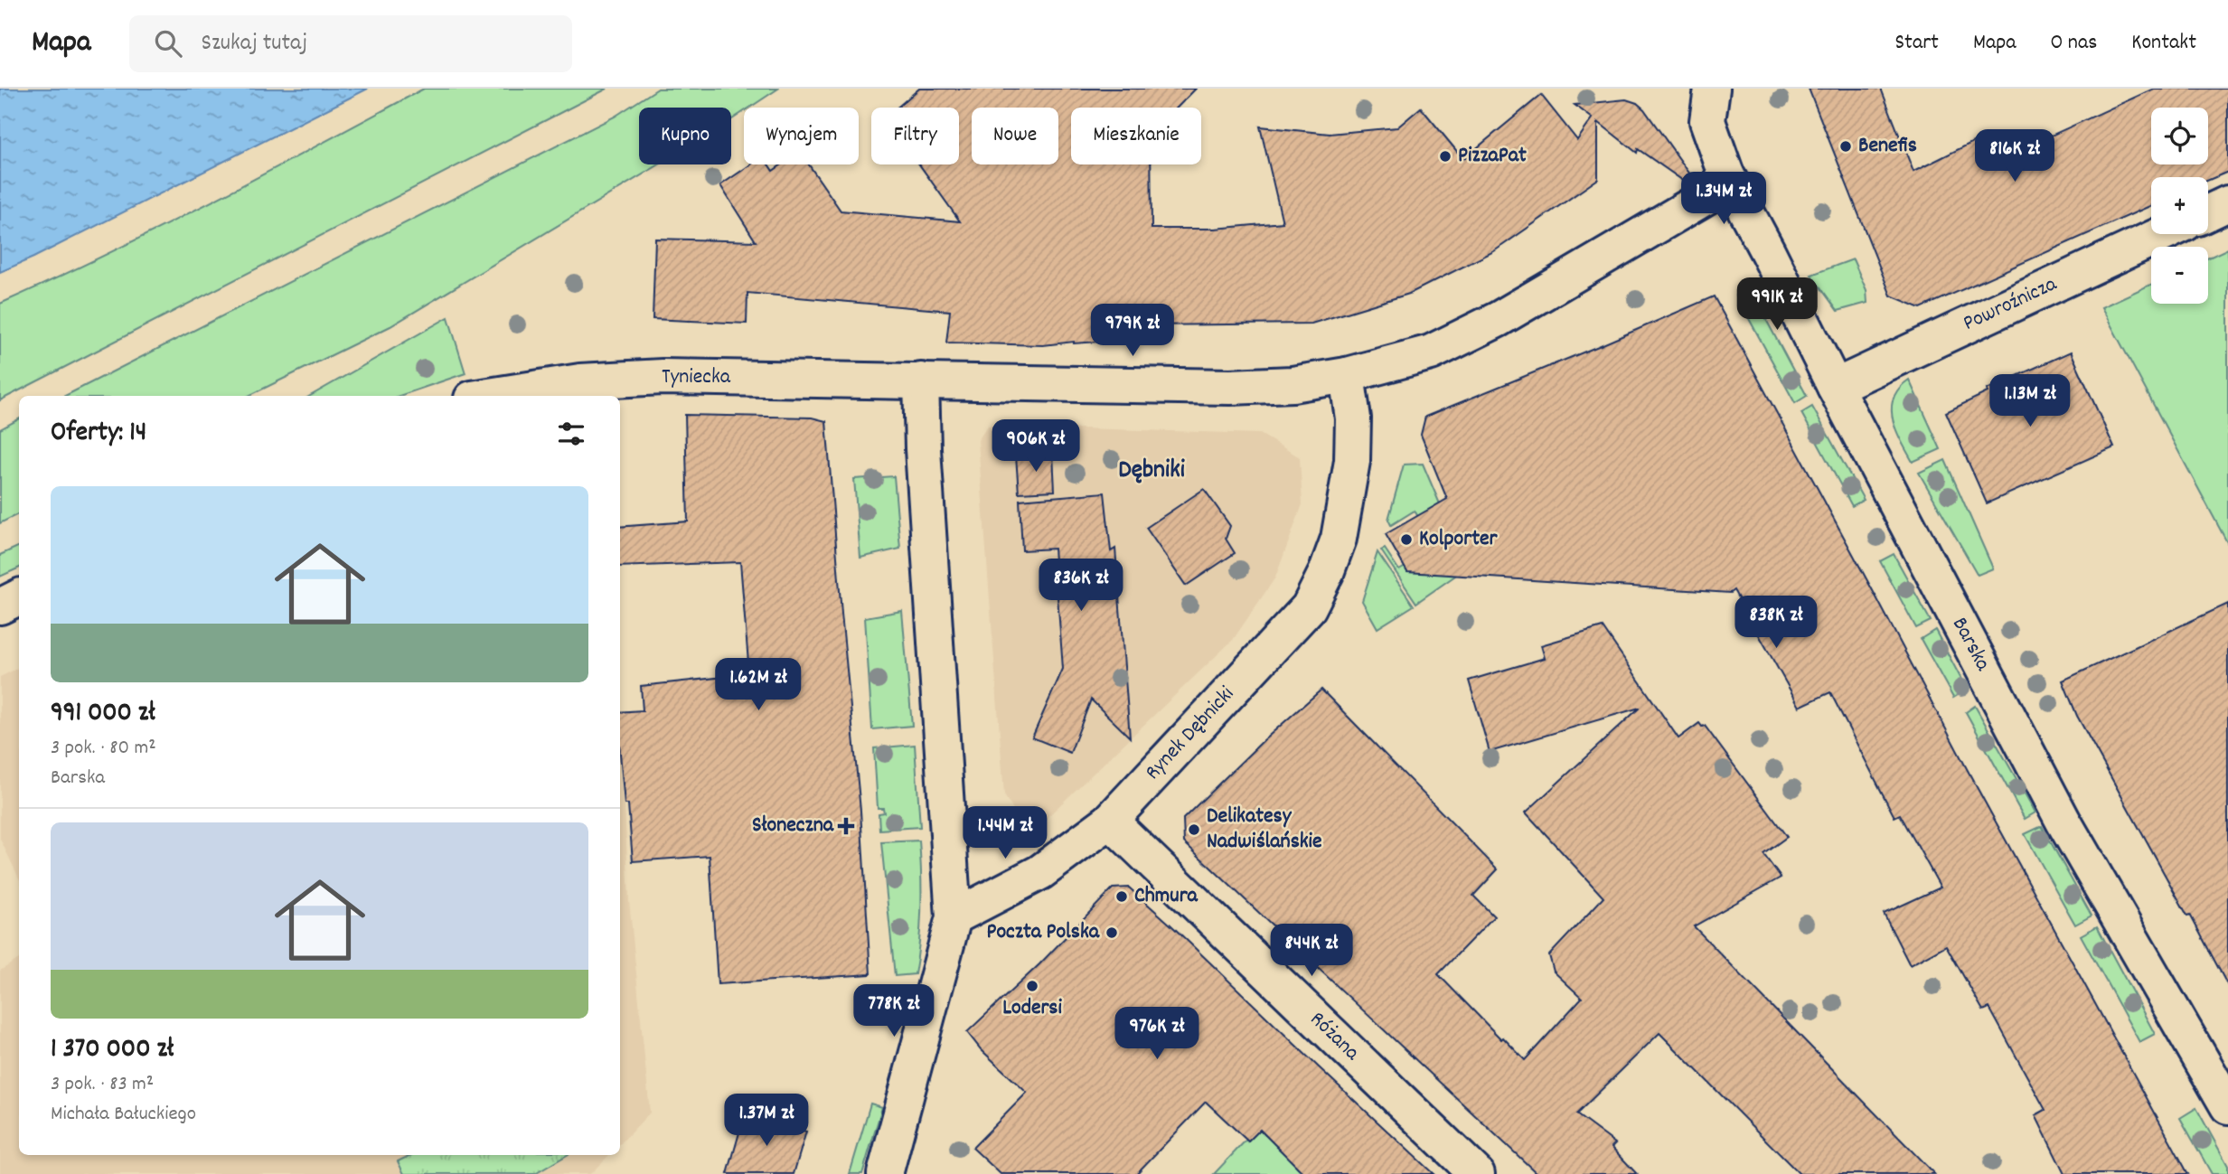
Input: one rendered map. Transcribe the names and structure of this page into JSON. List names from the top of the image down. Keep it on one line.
{"streets":{"street":["Powroźnicza","Tyniecka","Barska","Rynek Dębnicki","Różana"]},"crossings":[["Powroźnicza","Barska"],["Rynek Dębnicki","Różana"]],"districts":["Dębniki"],"places":{"other":["Benefis","PizzaPat","Kolporter","Delikatesy Nadwiślańskie","Chmura","Poczta Polska","Lodersi"],"health":["Słoneczna"]},"page":{"header":"Mapa","search":"Szukaj tutaj","nav":["Start","Mapa","O nas","Kontakt"],"map_buttons":["+","−"],"chip":["Kupno","Wynajem","Filtry","Nowe","Mieszkanie"],"price":["816K zł","1.34M zł","991K zł","979K zł","1.13M zł","906K zł","836K zł","838K zł","1.62M zł","1.44M zł","844K zł","778K zł","976K zł","1.37M zł"],"heading":"Oferty: 14","list":[{"name":"991 000 zł","note":"3 pok. · 80 m² · Barska"},{"name":"1 370 000 zł","note":"3 pok. · 83 m² · Michała Bałuckiego"}]}}
